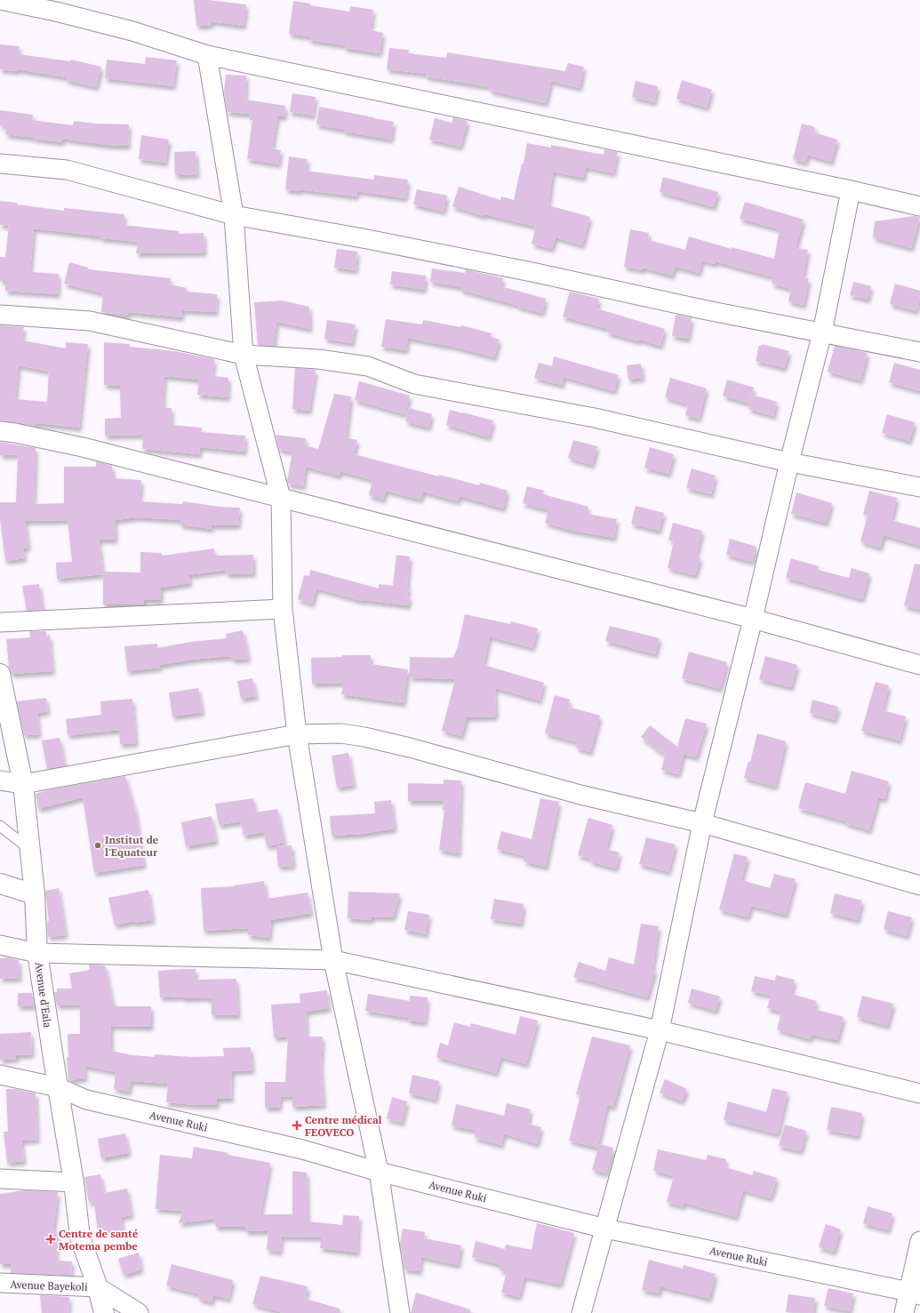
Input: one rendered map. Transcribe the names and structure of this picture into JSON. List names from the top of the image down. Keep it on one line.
{"streets":{"street":["Avenue d'Eala","Avenue Ruki","Avenue Bayekoli"]},"crossings":[["Avenue d'Eala","Avenue Ruki"],["Avenue d'Eala","Avenue Bayekoli"]],"places":{"other":["Institut de l'Equateur"],"health":["Centre médical FEOVECO","Centre de santé Motema pembe"]}}
